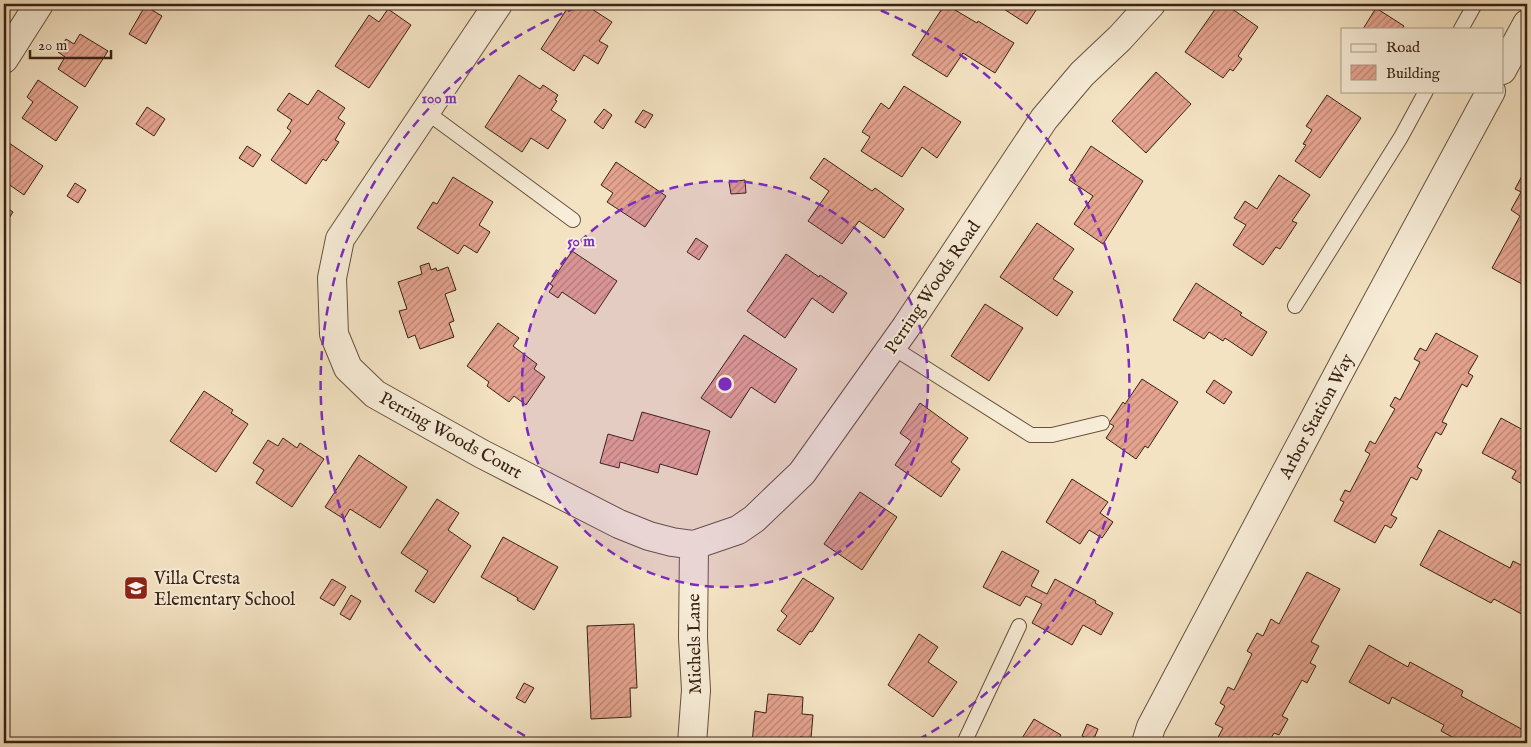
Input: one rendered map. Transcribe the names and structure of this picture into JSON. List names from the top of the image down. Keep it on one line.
{"streets":{"street":["Perring Woods Road","Arbor Station Way","Perring Woods Court","Michels Lane"]},"crossings":[["Perring Woods Road","Perring Woods Court"],["Perring Woods Road","Michels Lane"],["Perring Woods Court","Michels Lane"]],"places":{"school or university":["Villa Cresta Elementary School"]},"legend":["Road","Building"],"scale_bar":"20 m","rings":["100 m","50 m"]}
